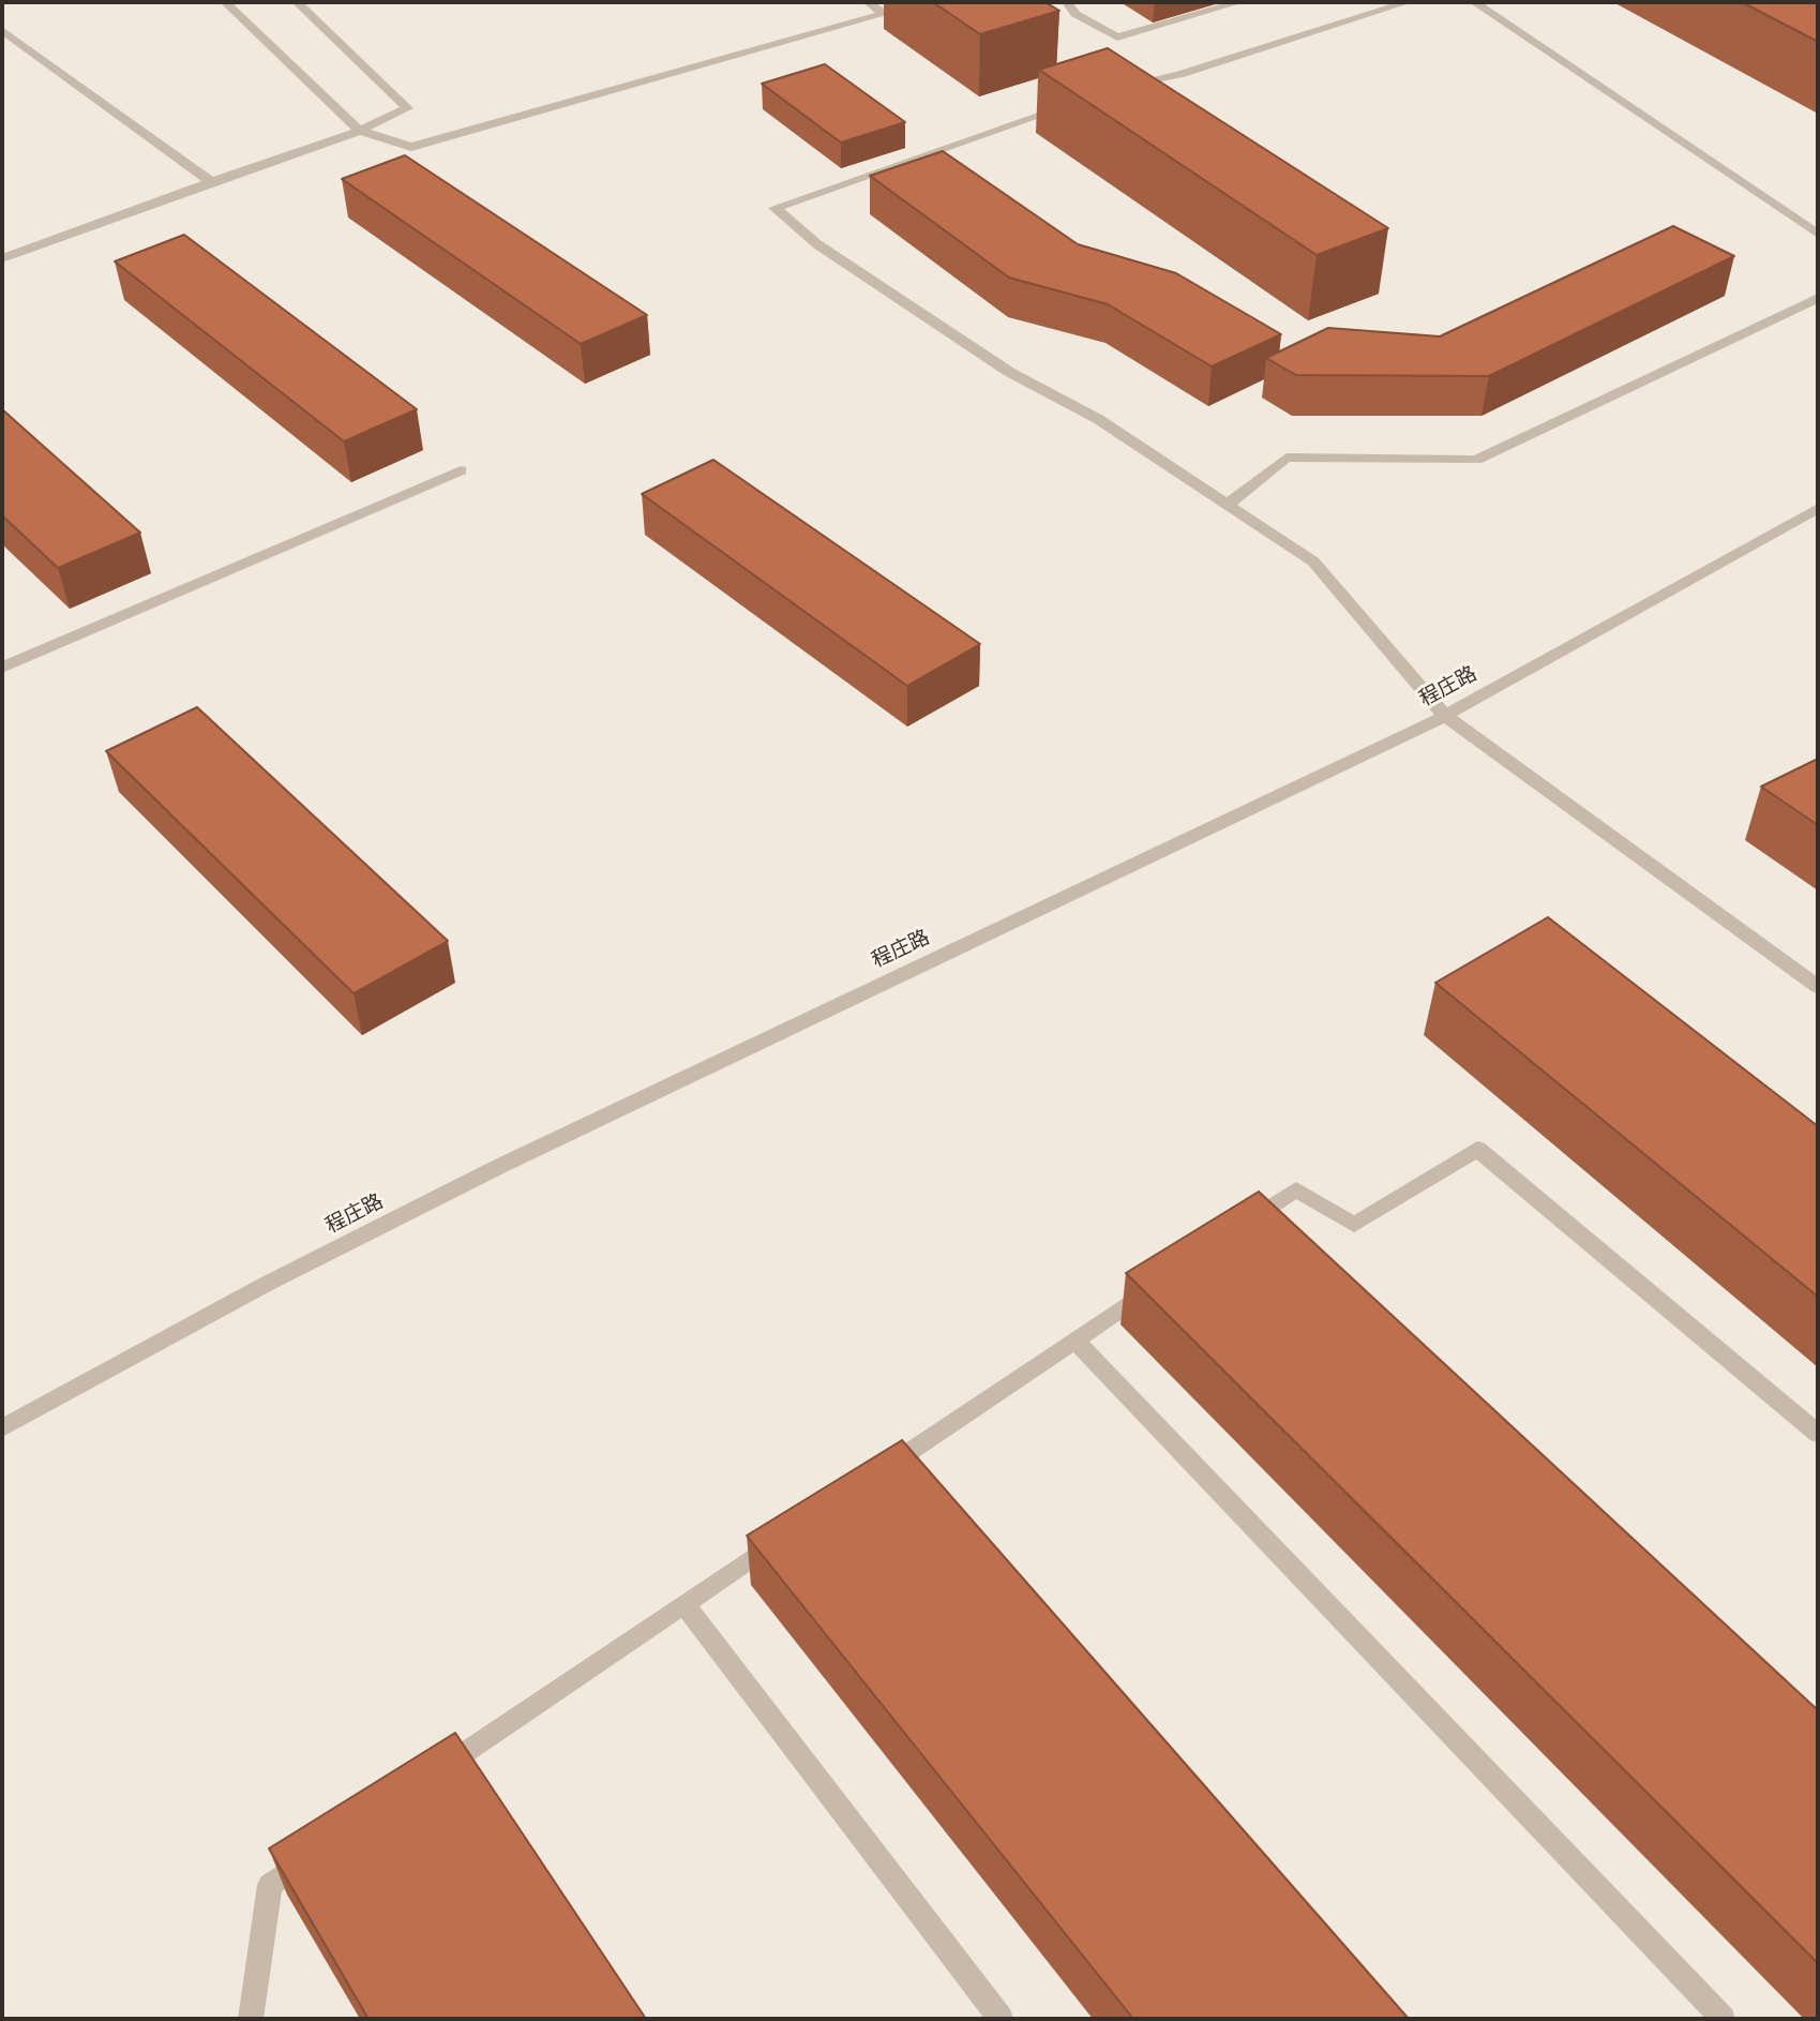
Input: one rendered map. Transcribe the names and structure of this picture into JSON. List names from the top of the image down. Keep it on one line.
{"streets":{"street":["程庄路"]}}
